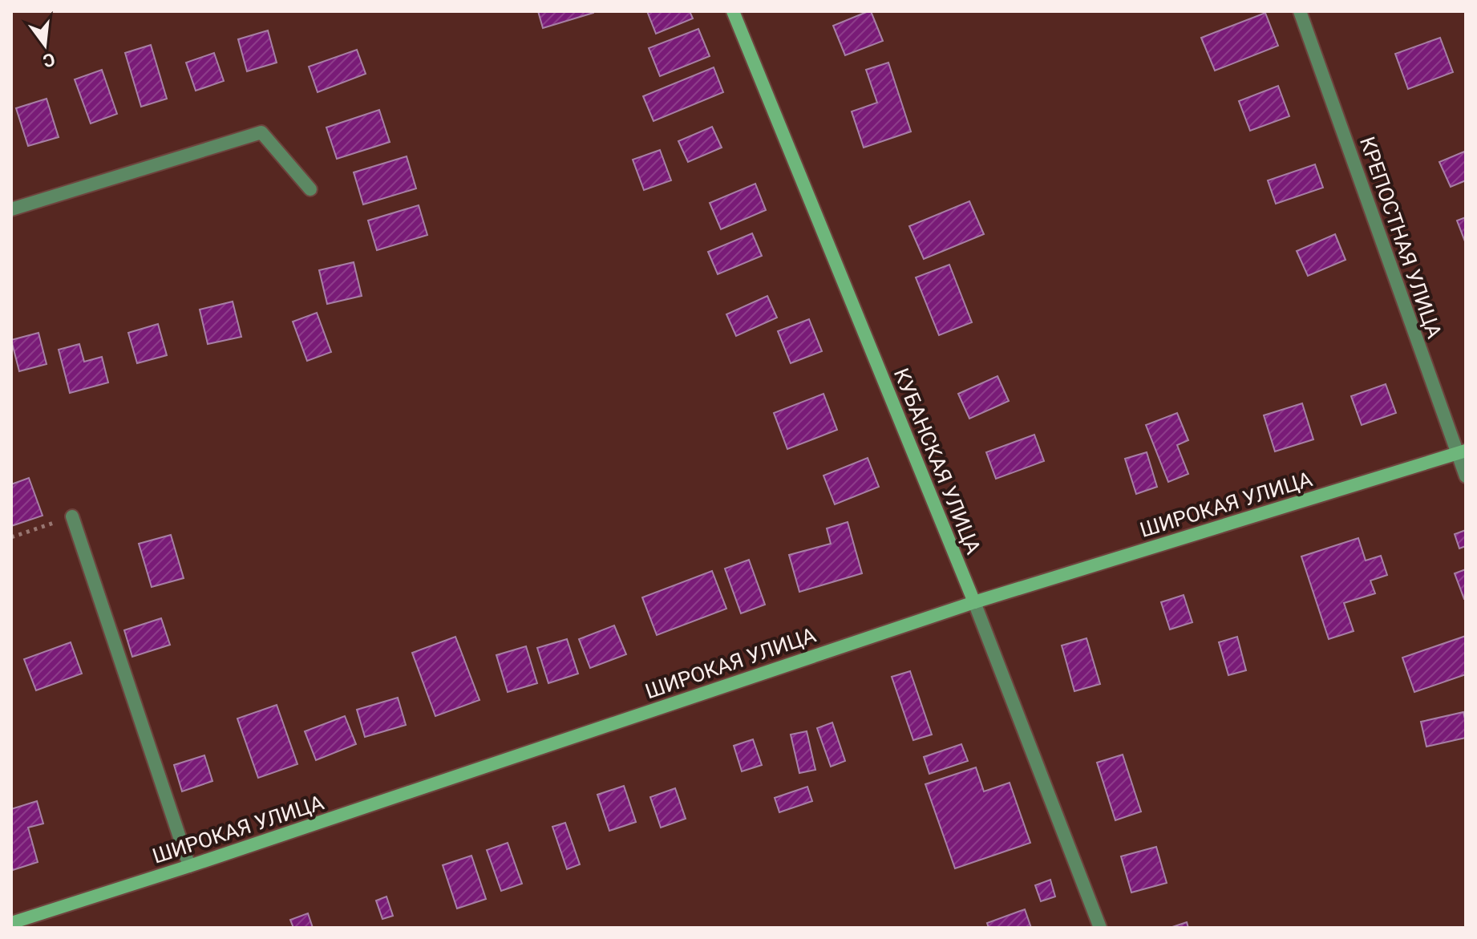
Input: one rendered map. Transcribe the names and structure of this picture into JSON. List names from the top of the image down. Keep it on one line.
{"streets":{"street":["КРЕПОСТНАЯ УЛИЦА","КУБАНСКАЯ УЛИЦА","ШИРОКАЯ УЛИЦА"]},"crossings":[["КРЕПОСТНАЯ УЛИЦА","ШИРОКАЯ УЛИЦА"],["КУБАНСКАЯ УЛИЦА","ШИРОКАЯ УЛИЦА"]],"north":"bottom"}
